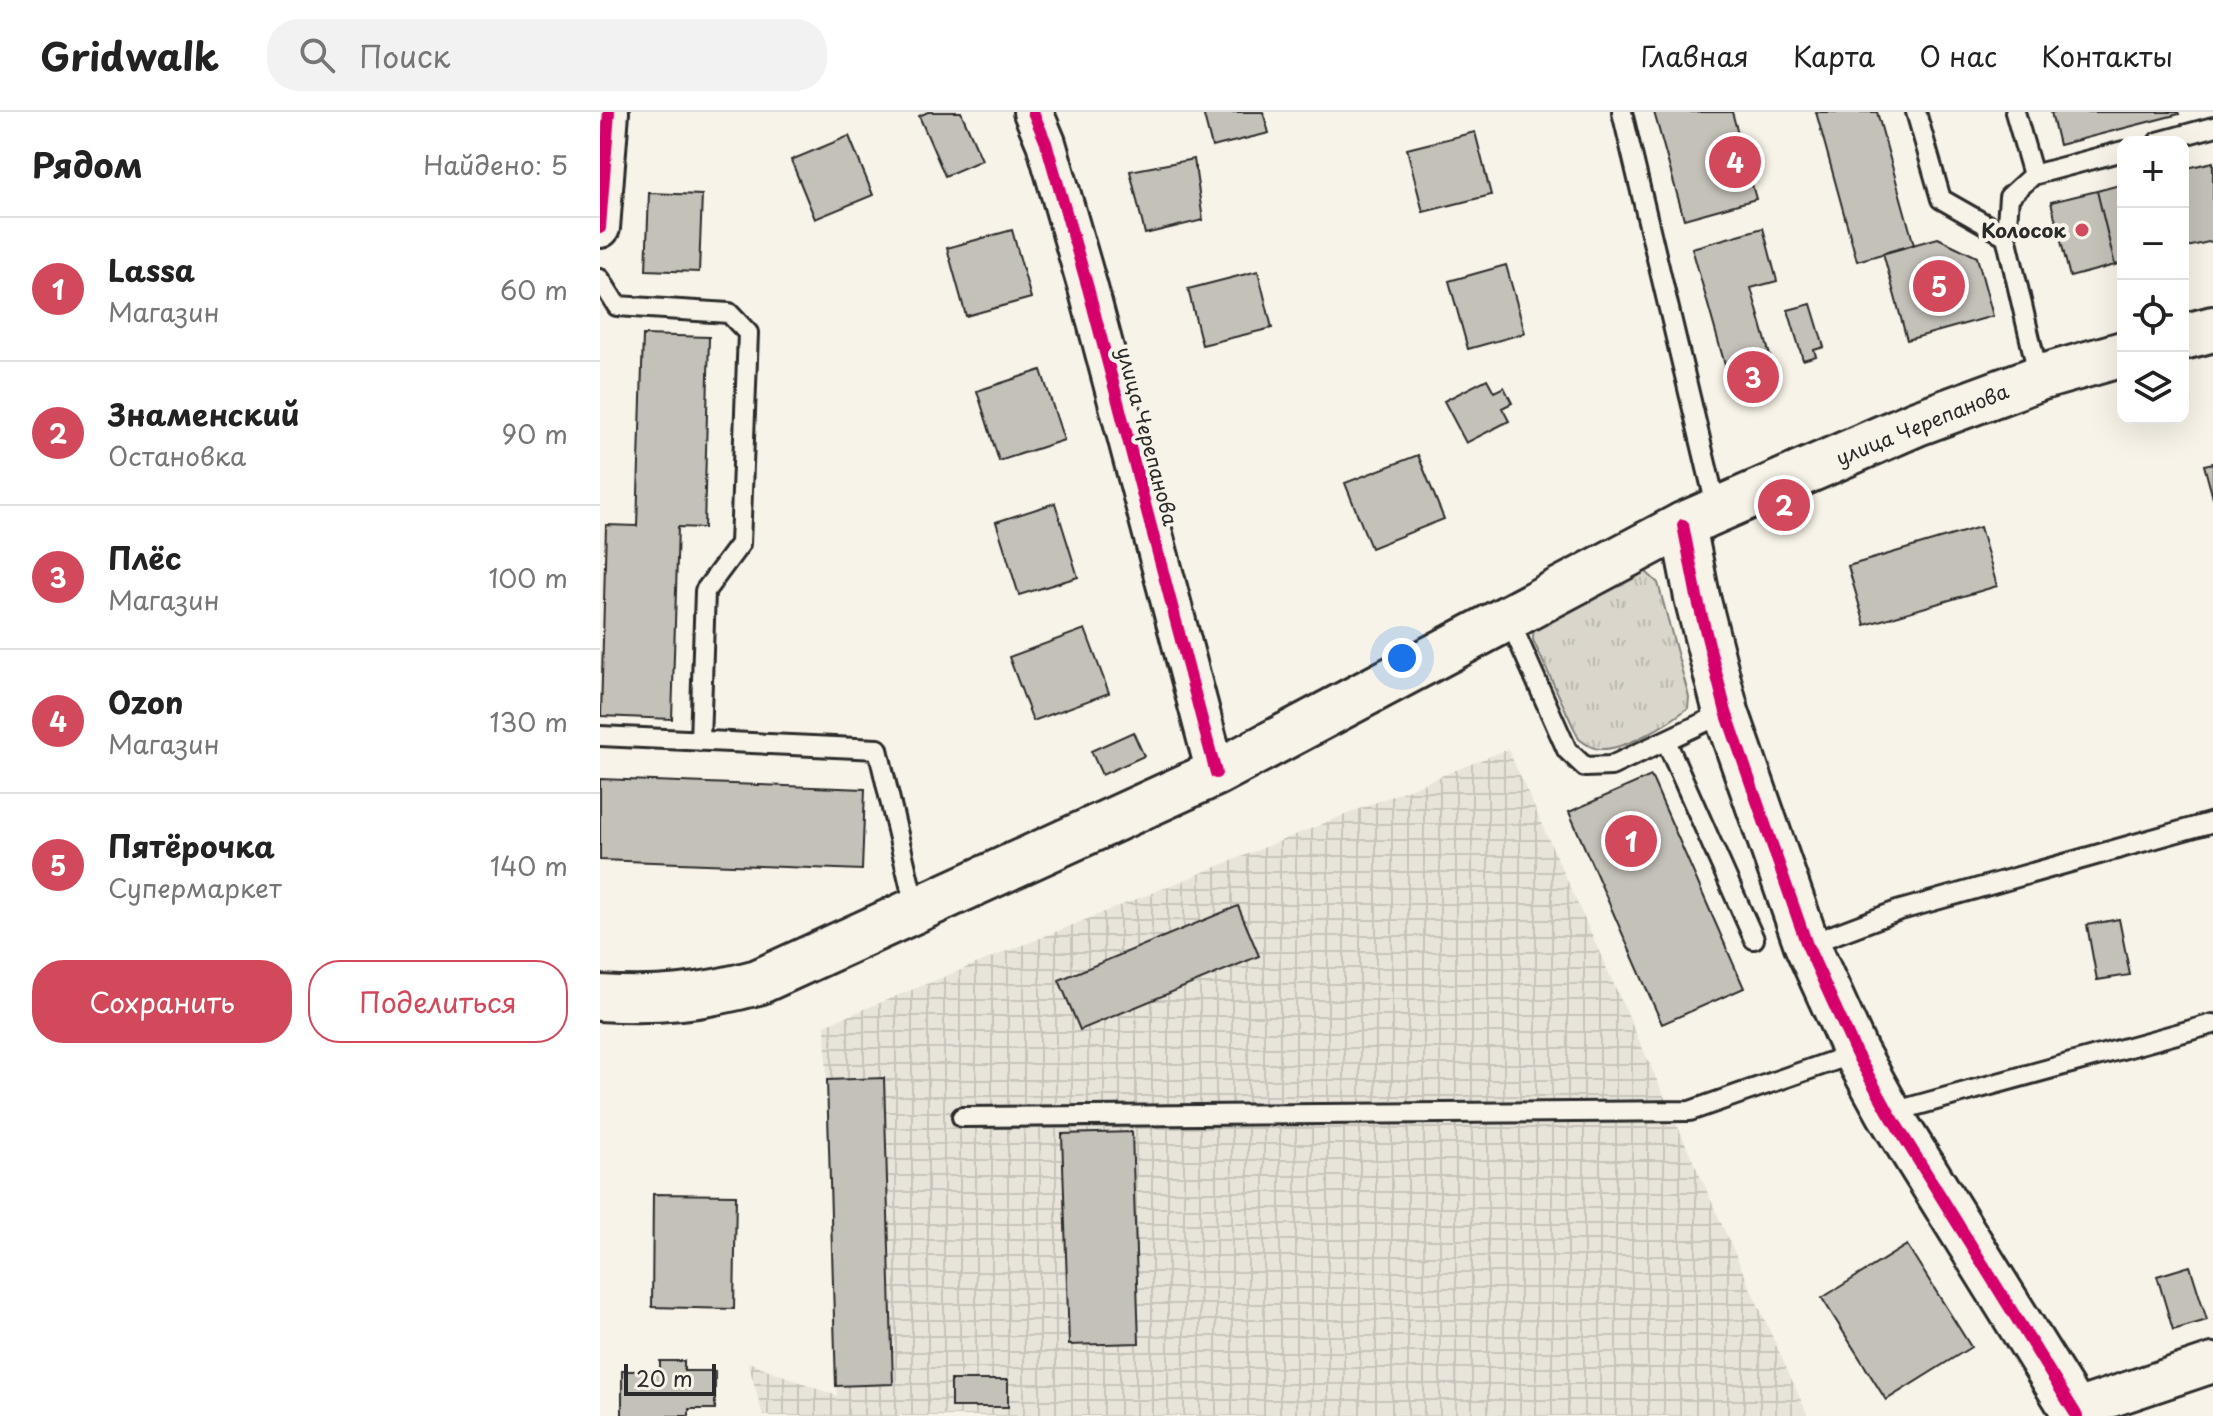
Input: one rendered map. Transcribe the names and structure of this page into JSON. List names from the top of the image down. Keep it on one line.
{"streets":{"main road":["улица Черепанова"]},"places":["Колосок"],"scale_bar":"20 m","page":{"header":"Gridwalk","search":"Поиск","nav":["Главная","Карта","О нас","Контакты"],"heading":["Рядом","Найдено: 5"],"pins":["4","5","3","2","1"],"map_buttons":["+","−"],"list":[{"mark":"1","name":"Lassa","note":"Магазин","value":"60 m"},{"mark":"2","name":"Знаменский","note":"Остановка","value":"90 m"},{"mark":"3","name":"Плёс","note":"Магазин","value":"100 m"},{"mark":"4","name":"Ozon","note":"Магазин","value":"130 m"},{"mark":"5","name":"Пятёрочка","note":"Супермаркет","value":"140 m"}],"buttons":["Сохранить","Поделиться"],"scale":"20 m"}}
